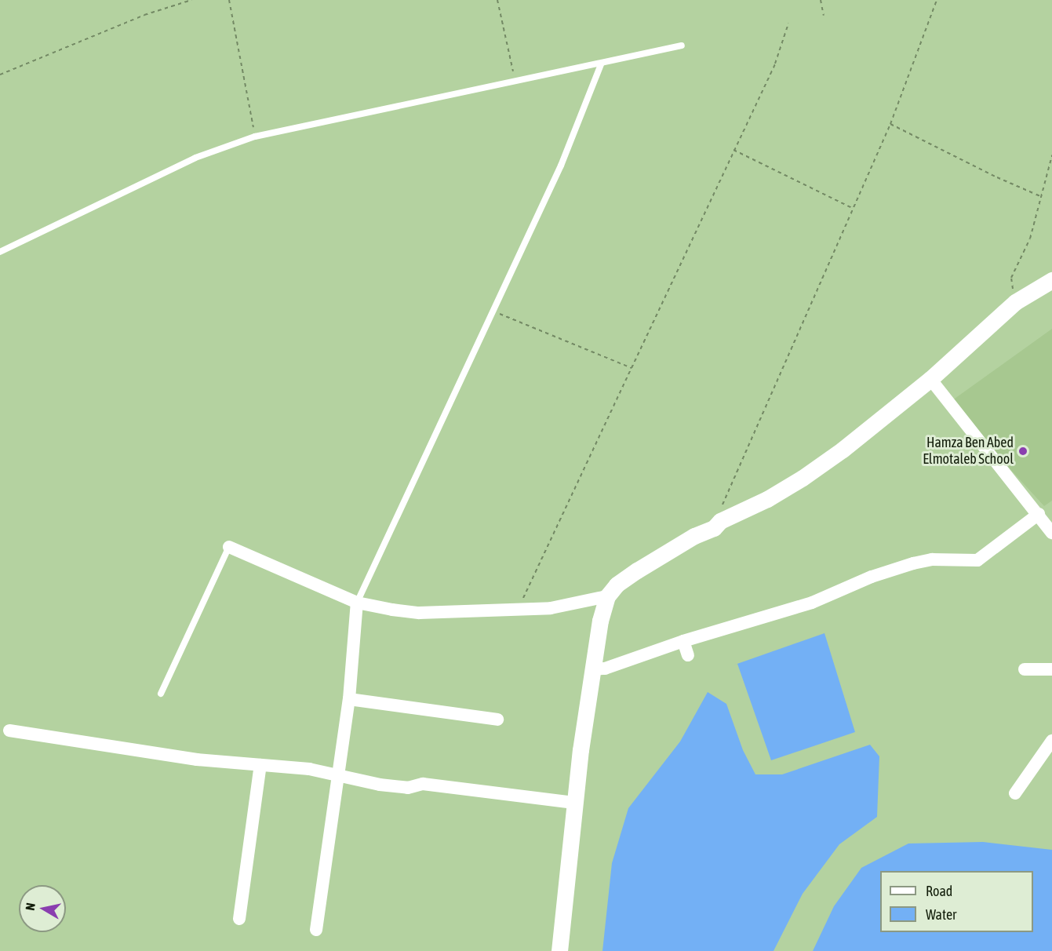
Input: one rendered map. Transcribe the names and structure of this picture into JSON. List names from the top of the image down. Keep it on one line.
{"places":["Hamza Ben Abed Elmotaleb School"],"legend":["Road","Water"],"north":"left"}
